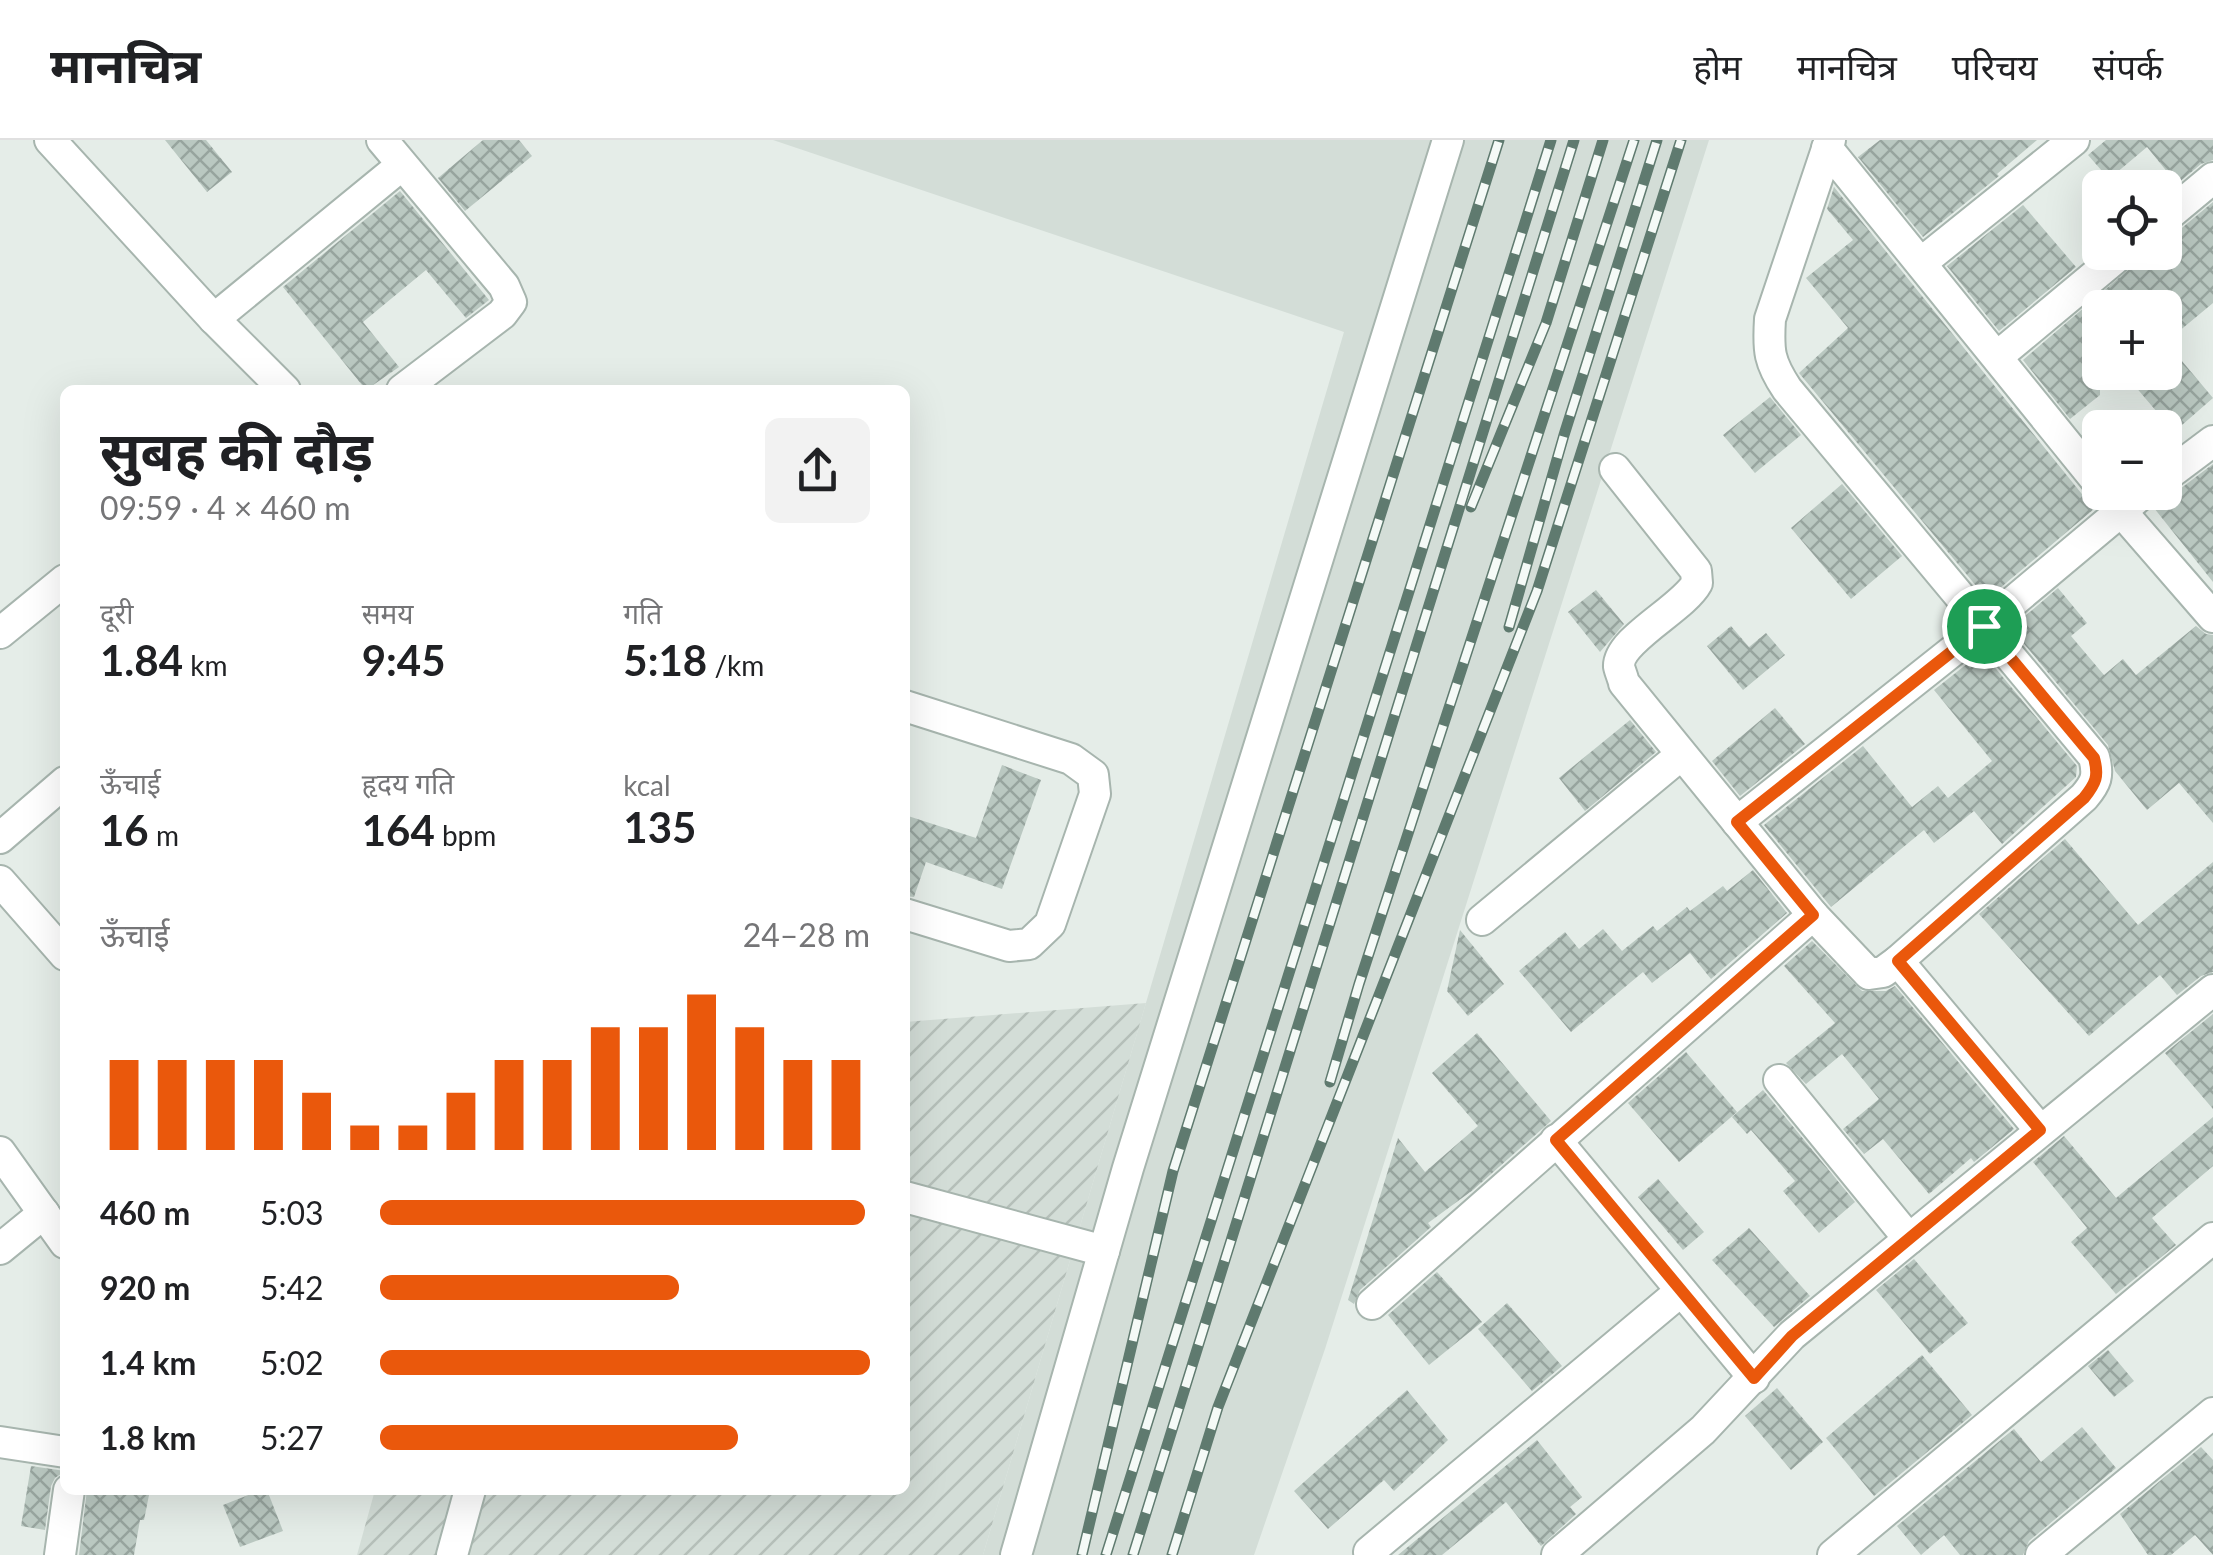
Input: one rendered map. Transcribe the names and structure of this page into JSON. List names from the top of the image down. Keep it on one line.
{"page":{"header":"मानचित्र","nav":["होम","मानचित्र","परिचय","संपर्क"],"map_buttons":["+","−"],"heading":["सुबह की दौड़","09:59 · 4 × 460 m"],"stats":[["दूरी","1.84 km"],["समय","9:45"],["गति","5:18 /km"],["ऊँचाई","16 m"],["हृदय गति","164 bpm"],["kcal","135"]],"chart":["ऊँचाई","24–28 m"],"list":[{"name":"460 m","note":"5:03"},{"name":"920 m","note":"5:42"},{"name":"1.4 km","note":"5:02"},{"name":"1.8 km","note":"5:27"}]}}
